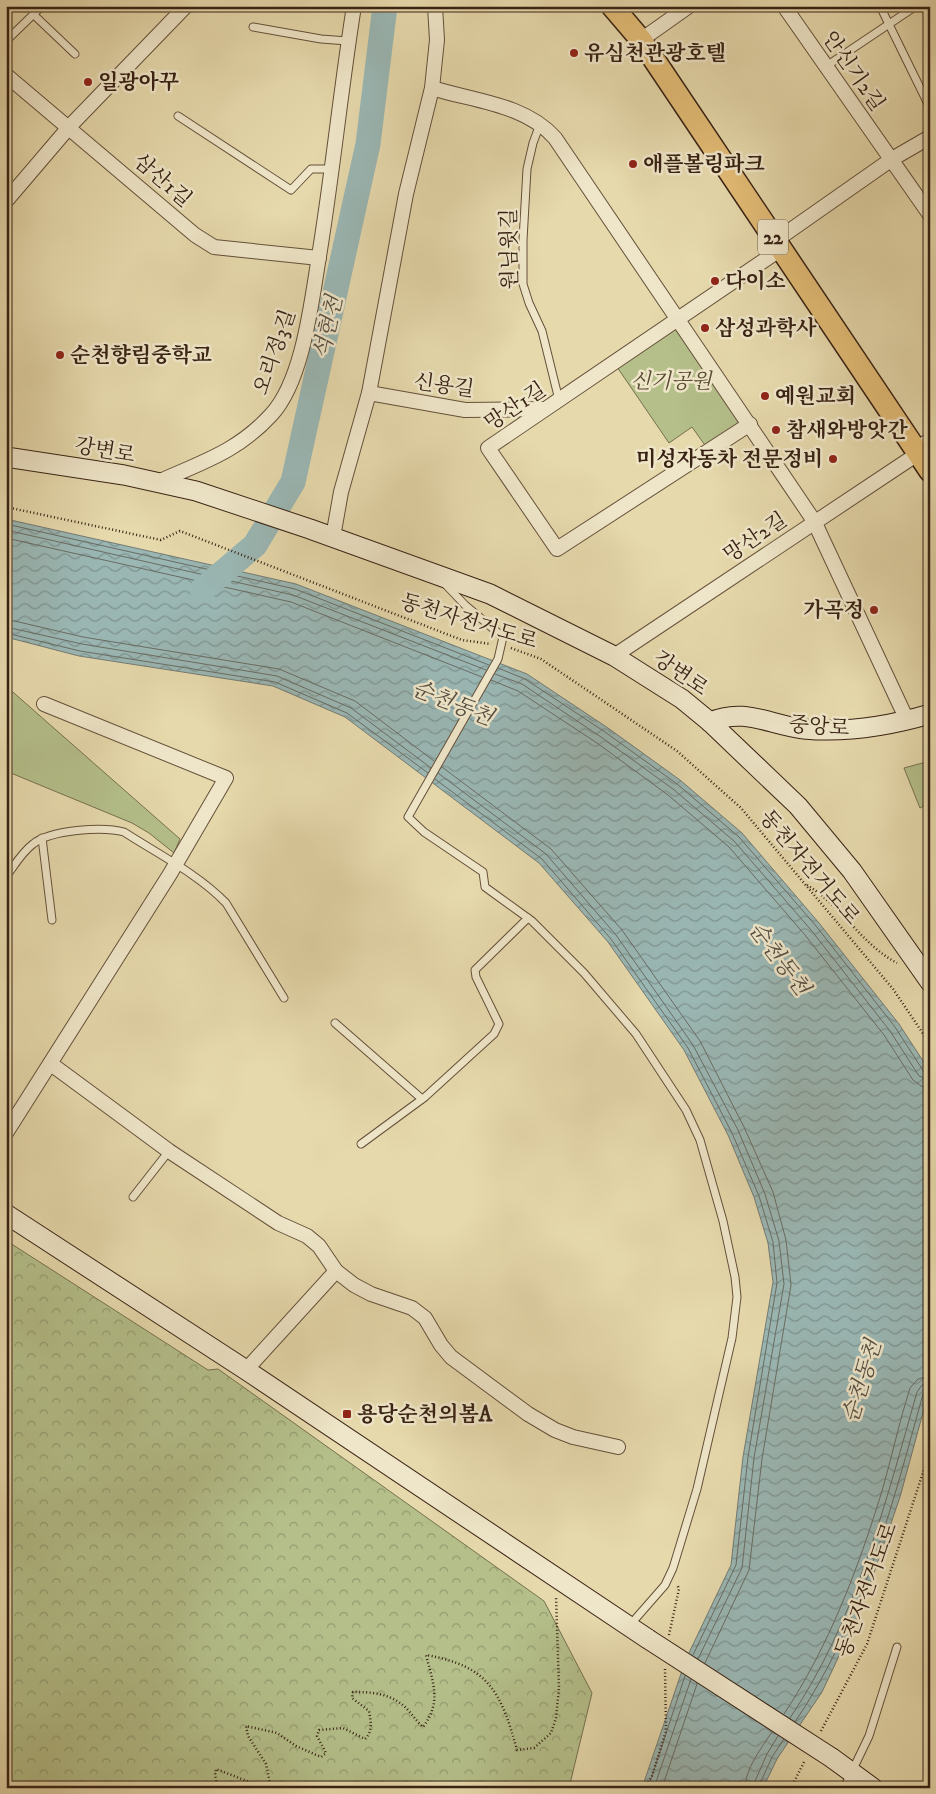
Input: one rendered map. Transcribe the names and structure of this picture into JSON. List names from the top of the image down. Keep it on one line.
{"streets":{"main road":["22","강변로","중앙로"],"street":["안신기2길","삼산1길","오리정3길","신용길","망산1길","망산2길"],"lane":["원님윗길"],"path":["동천자전거도로"]},"crossings":[["삼산1길","오리정3길"],["22","망산1길"],["22","망산2길"],["원님윗길","망산1길"],["오리정3길","강변로"],["신용길","망산1길"],["강변로","망산2길"],["강변로","중앙로"]],"water":["석현천","순천동천"],"parks":["신기공원"],"places":{"other":["유심천관광호텔","일광아꾸","애플볼링파크","다이소","삼성과학사","순천향림중학교","예원교회","참새와방앗간","미성자동차 전문정비","가곡정"],"transit":["용당순천의봄A"]}}
